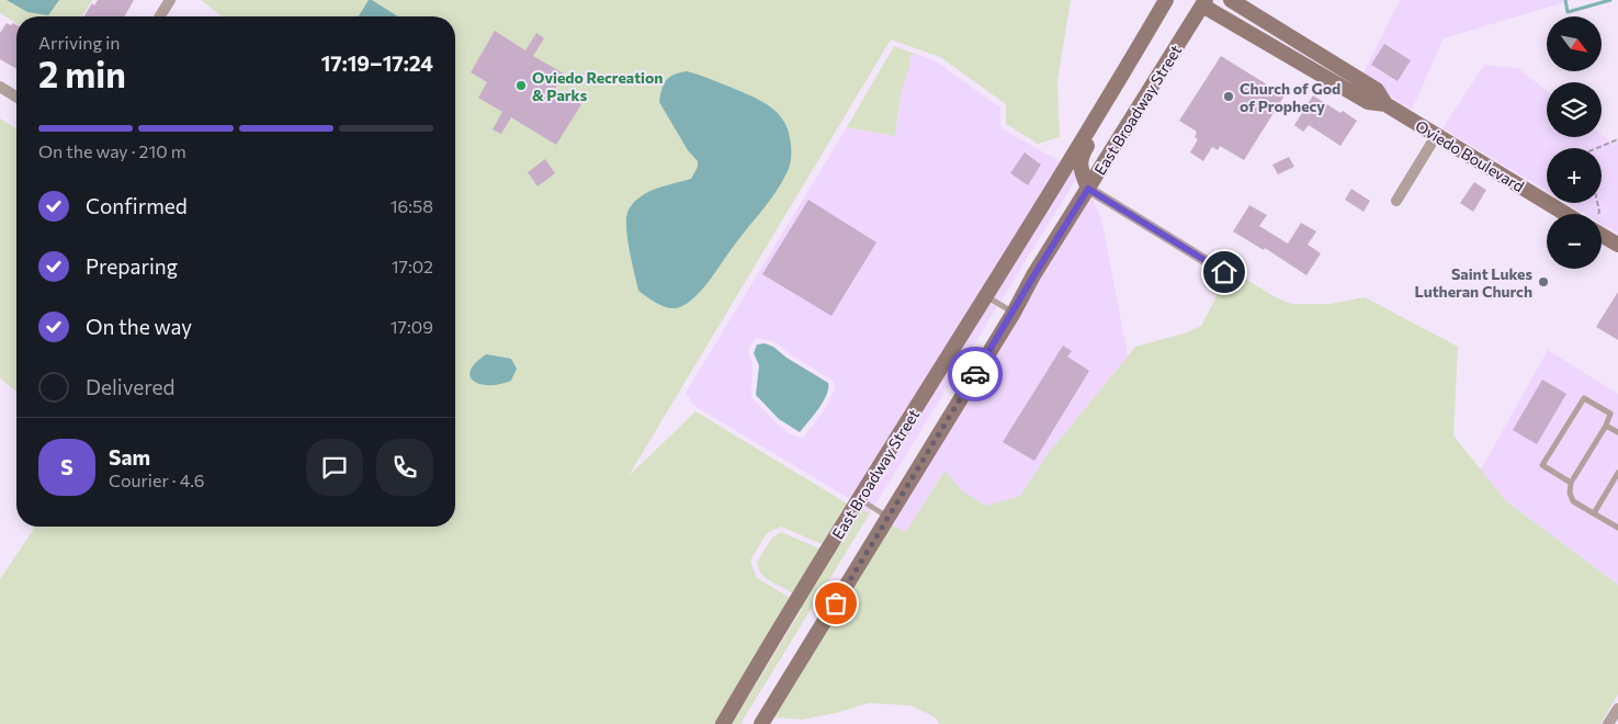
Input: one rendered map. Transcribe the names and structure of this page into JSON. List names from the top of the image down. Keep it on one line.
{"streets":{"main road":["East Broadway Street","Oviedo Boulevard"]},"crossings":[["East Broadway Street","Oviedo Boulevard"]],"places":["Oviedo Recreation & Parks","Church of God of Prophecy","Saint Lukes Lutheran Church"],"north":"bottom right","page":{"map_buttons":["+","−"],"heading":["2 min","Arriving in","17:19–17:24"],"panel":["Sam","Courier · 4.6"],"bar":"On the way · 210 m","list":[["Confirmed","16:58"],["Preparing","17:02"],["On the way","17:09"],"Delivered"],"round":"S"}}
